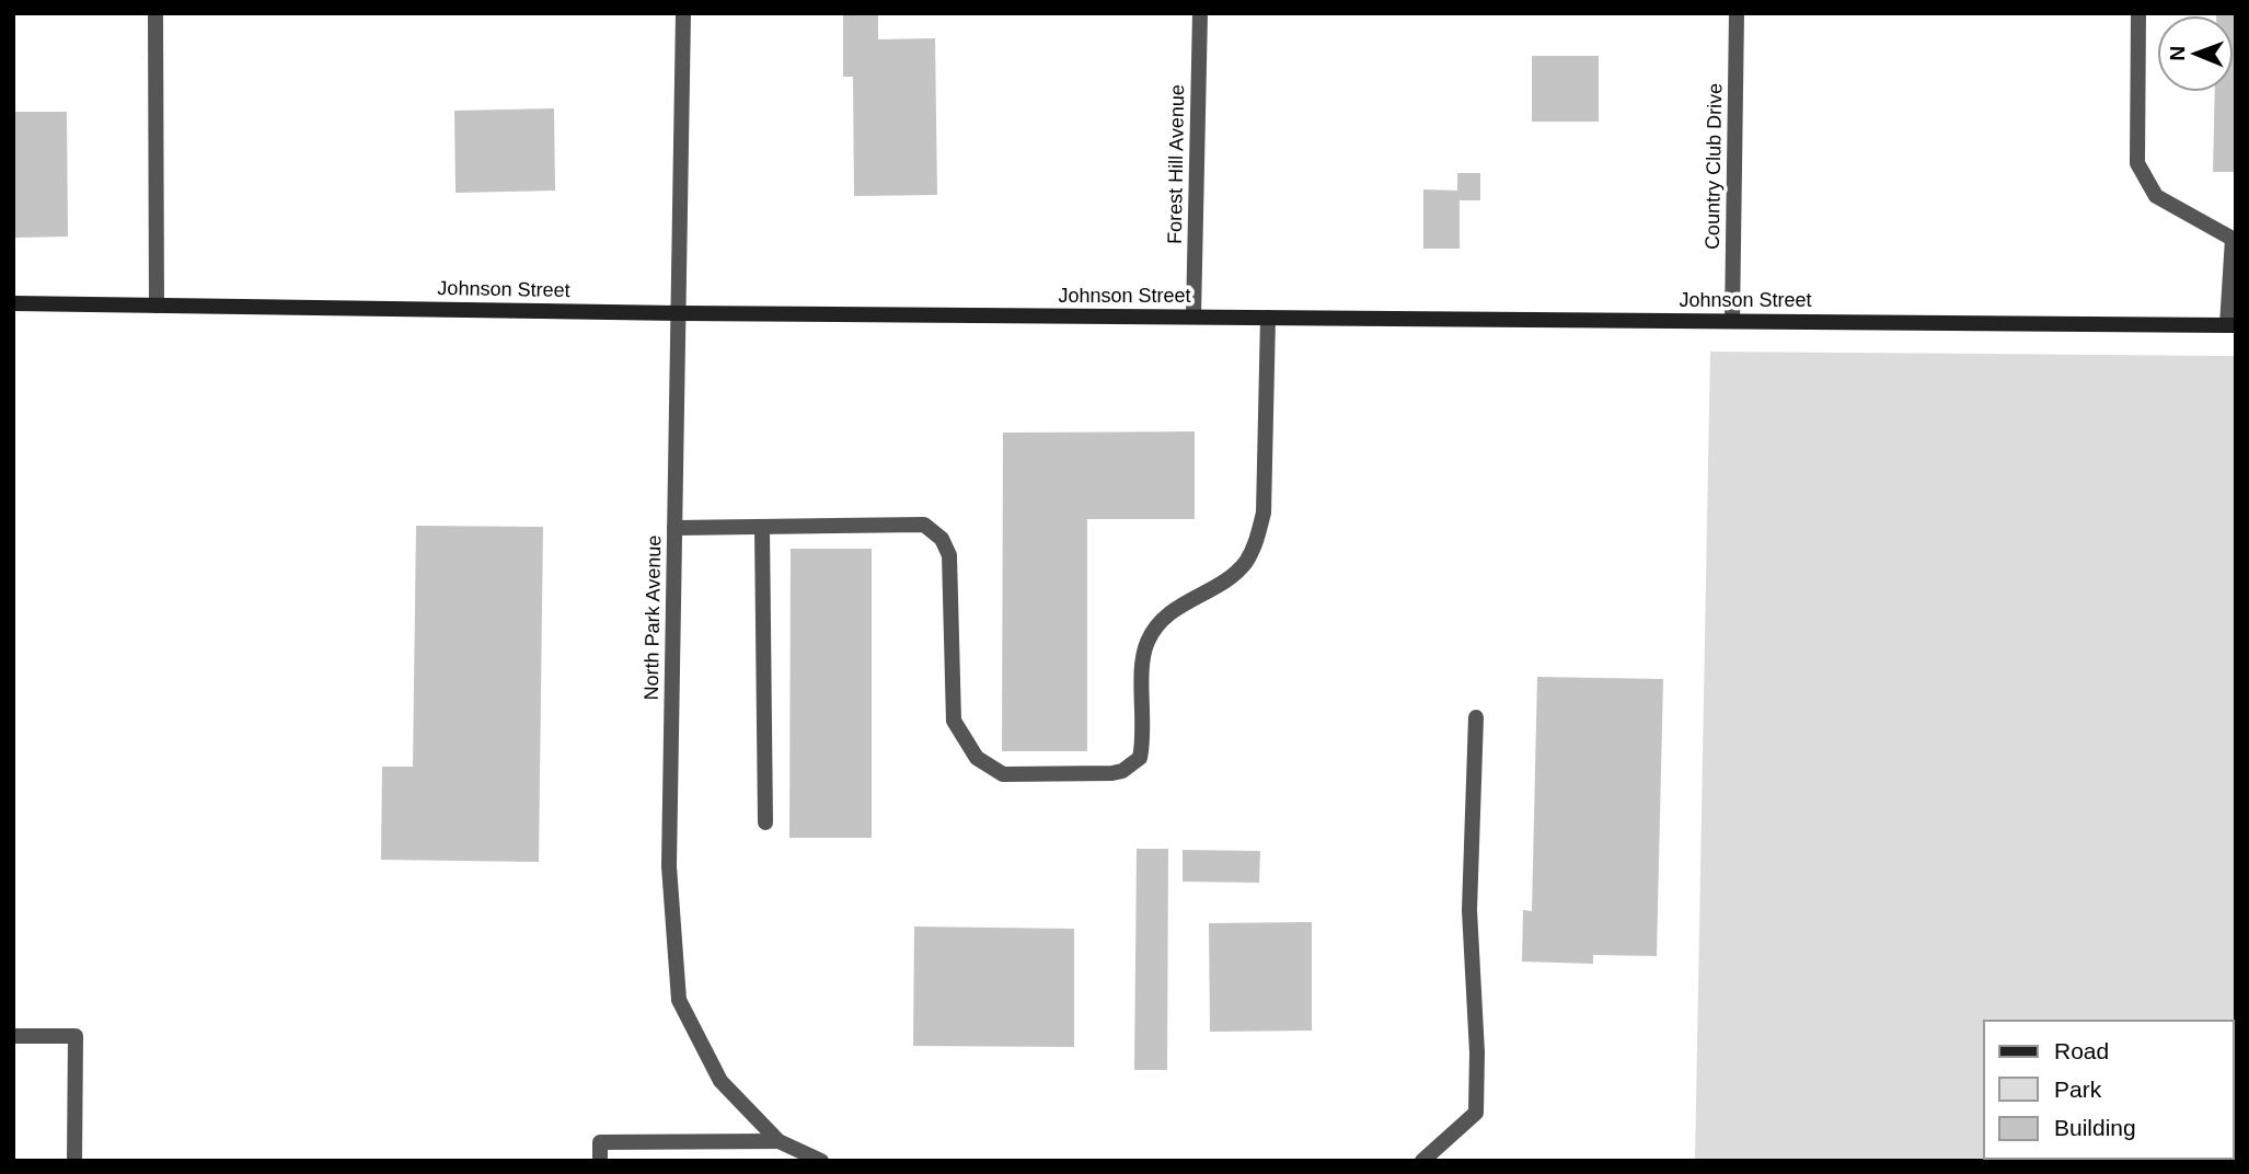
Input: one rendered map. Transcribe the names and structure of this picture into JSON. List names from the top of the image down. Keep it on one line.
{"streets":{"street":["Forest Hill Avenue","Country Club Drive","Johnson Street","North Park Avenue"]},"crossings":[["Forest Hill Avenue","Johnson Street"],["Country Club Drive","Johnson Street"],["Johnson Street","North Park Avenue"]],"legend":["Road","Park","Building"],"north":"left"}
